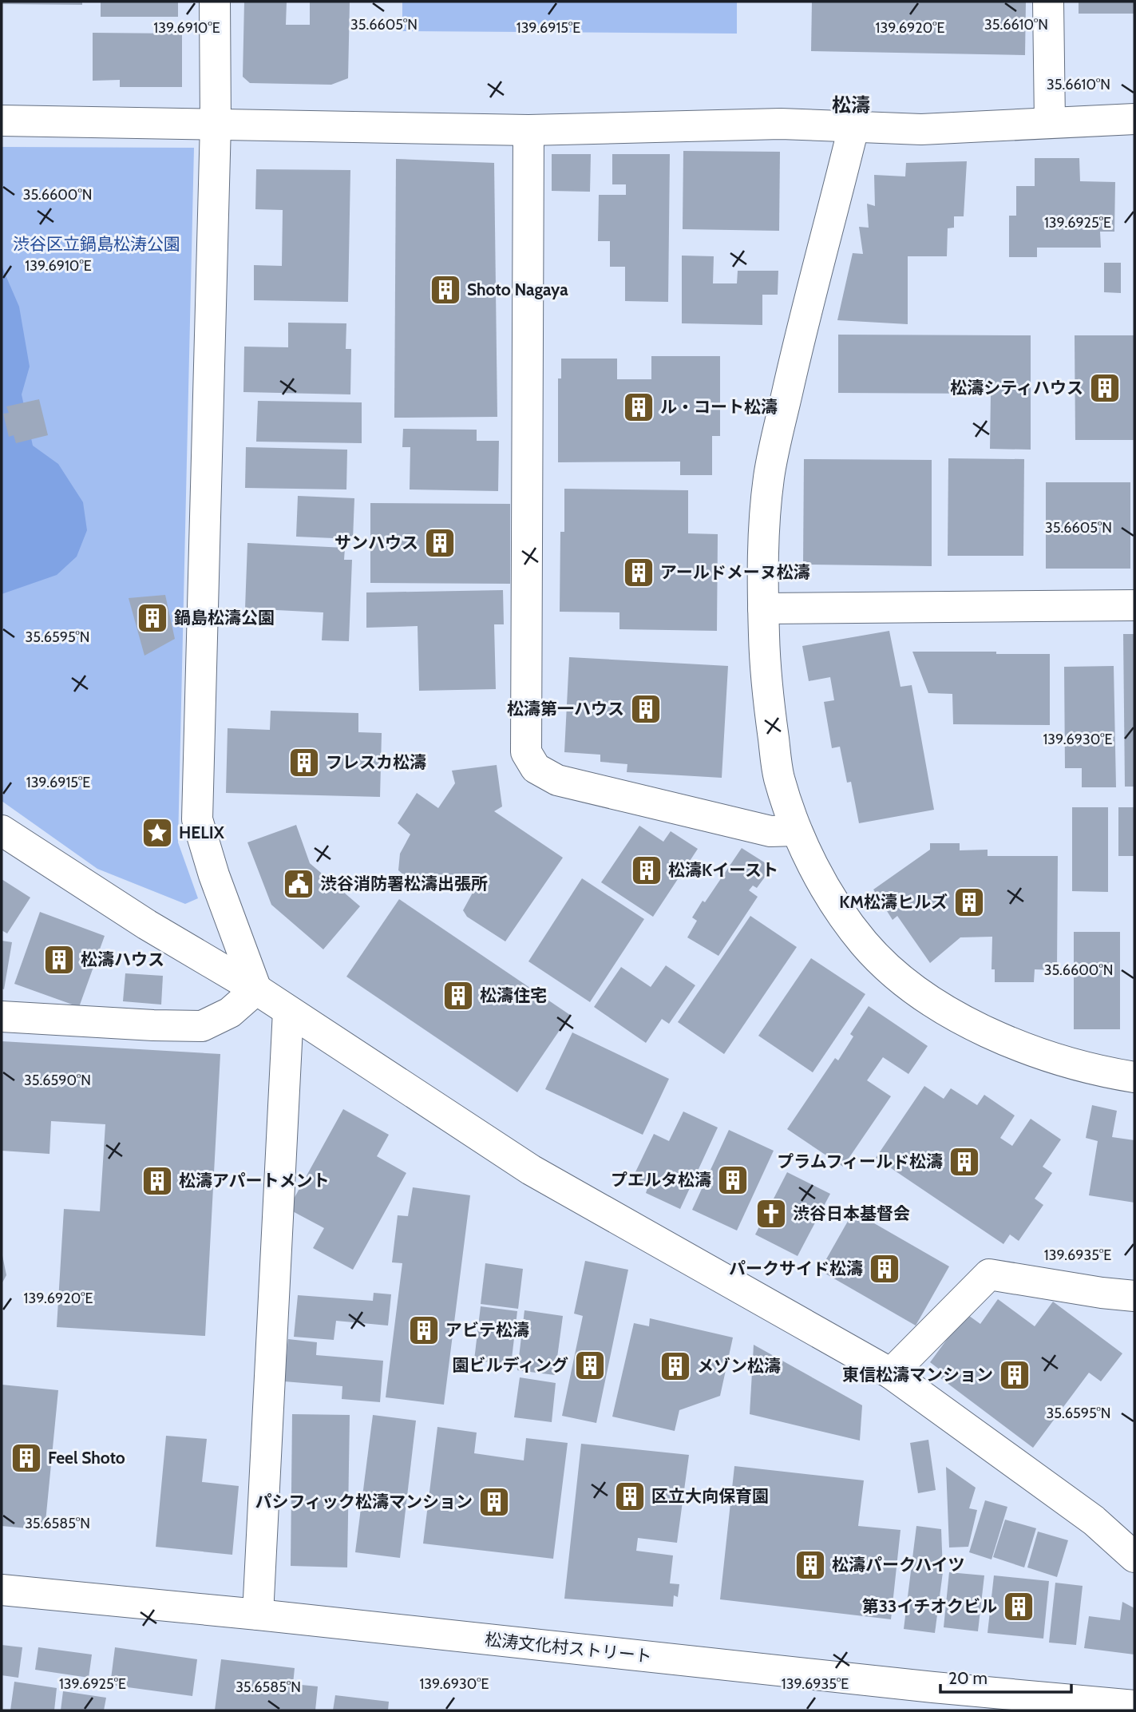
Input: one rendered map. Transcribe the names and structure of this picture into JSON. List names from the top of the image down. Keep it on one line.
{"streets":{"street":["松涛文化村ストリート"]},"districts":["松濤"],"parks":["渋谷区立鍋島松涛公園"],"places":{"building":["Shoto Nagaya","松濤シティハウス","ル・コート松濤","サンハウス","アールドメーヌ松濤","鍋島松濤公園","松濤第一ハウス","フレスカ松濤","松濤Kイースト","KM松濤ヒルズ","松濤ハウス","松濤住宅","プラムフィールド松濤","プエルタ松濤","松濤アパートメント","パークサイド松濤","アビテ松濤","園ビルディング","メゾン松濤","東信松濤マンション","Feel Shoto","区立大向保育園","パシフィック松濤マンション","松濤パークハイツ","第33イチオクビル"],"place":["HELIX"],"public building":["渋谷消防署松濤出張所"],"church":["渋谷日本基督会"]},"scale_bar":"20 m","coordinates":["35.6610°N","35.6605°N","139.6910°E","139.6915°E","139.6920°E","35.6600°N","139.6925°E","35.6595°N","139.6930°E","35.6590°N","139.6935°E","35.6585°N"]}
